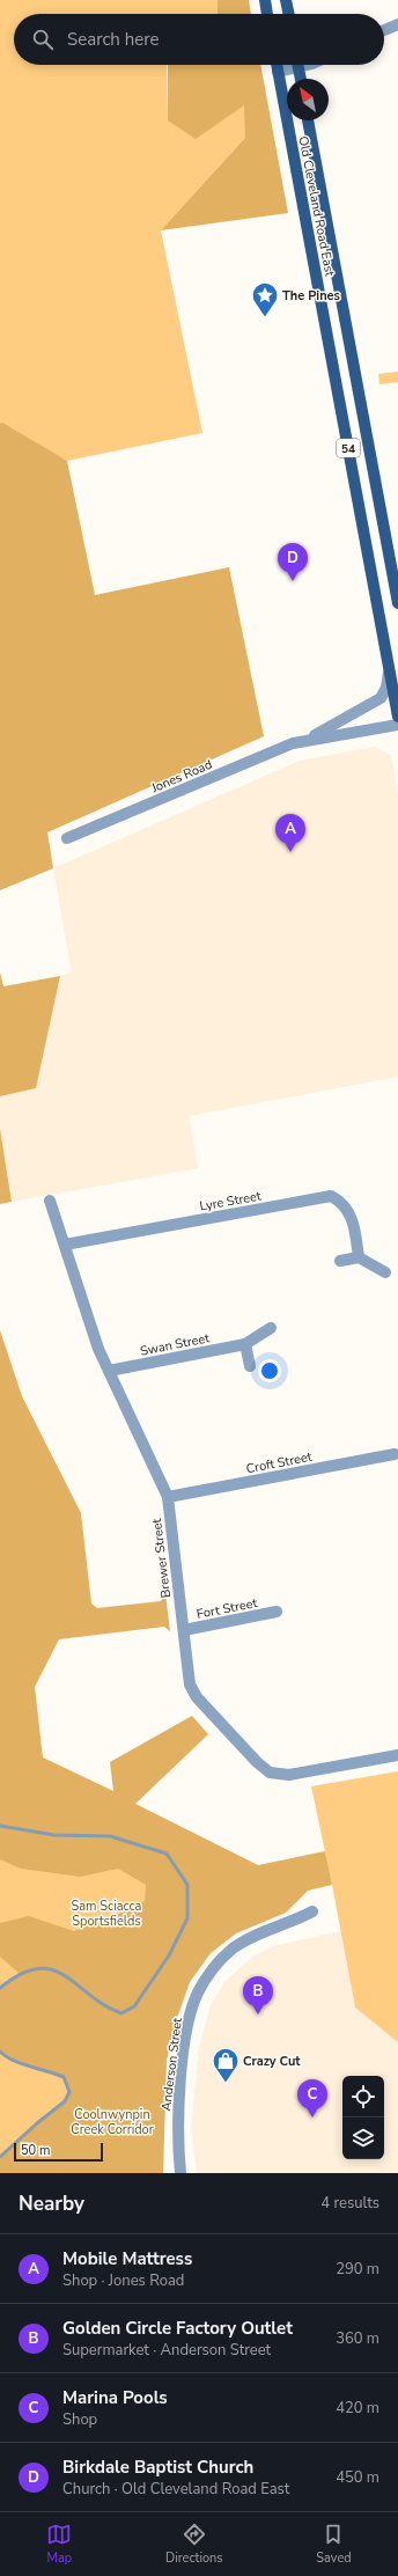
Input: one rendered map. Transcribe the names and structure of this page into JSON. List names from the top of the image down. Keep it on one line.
{"streets":{"main road":["Old Cleveland Road East","54"],"street":["Jones Road","Lyre Street","Swan Street","Croft Street","Brewer Street","Fort Street","Anderson Street"]},"crossings":[["Old Cleveland Road East","Jones Road"],["Lyre Street","Brewer Street"],["Swan Street","Brewer Street"],["Croft Street","Brewer Street"],["Brewer Street","Fort Street"]],"parks":["Sam Sciacca Sportsfields","Coolnwynpin Creek Corridor"],"places":{"place":["The Pines"],"shop":["Crazy Cut"]},"scale_bar":"50 m","north":"top left","page":{"search":"Search here","pins":["D","A","B","C"],"scale":"50 m","heading":["Nearby","4 results"],"list":[{"mark":"A","name":"Mobile Mattress","note":"Shop · Jones Road","value":"290 m"},{"mark":"B","name":"Golden Circle Factory Outlet","note":"Supermarket · Anderson Street","value":"360 m"},{"mark":"C","name":"Marina Pools","note":"Shop","value":"420 m"},{"mark":"D","name":"Birkdale Baptist Church","note":"Church · Old Cleveland Road East","value":"450 m"}],"nav":["Map","Directions","Saved"]}}
